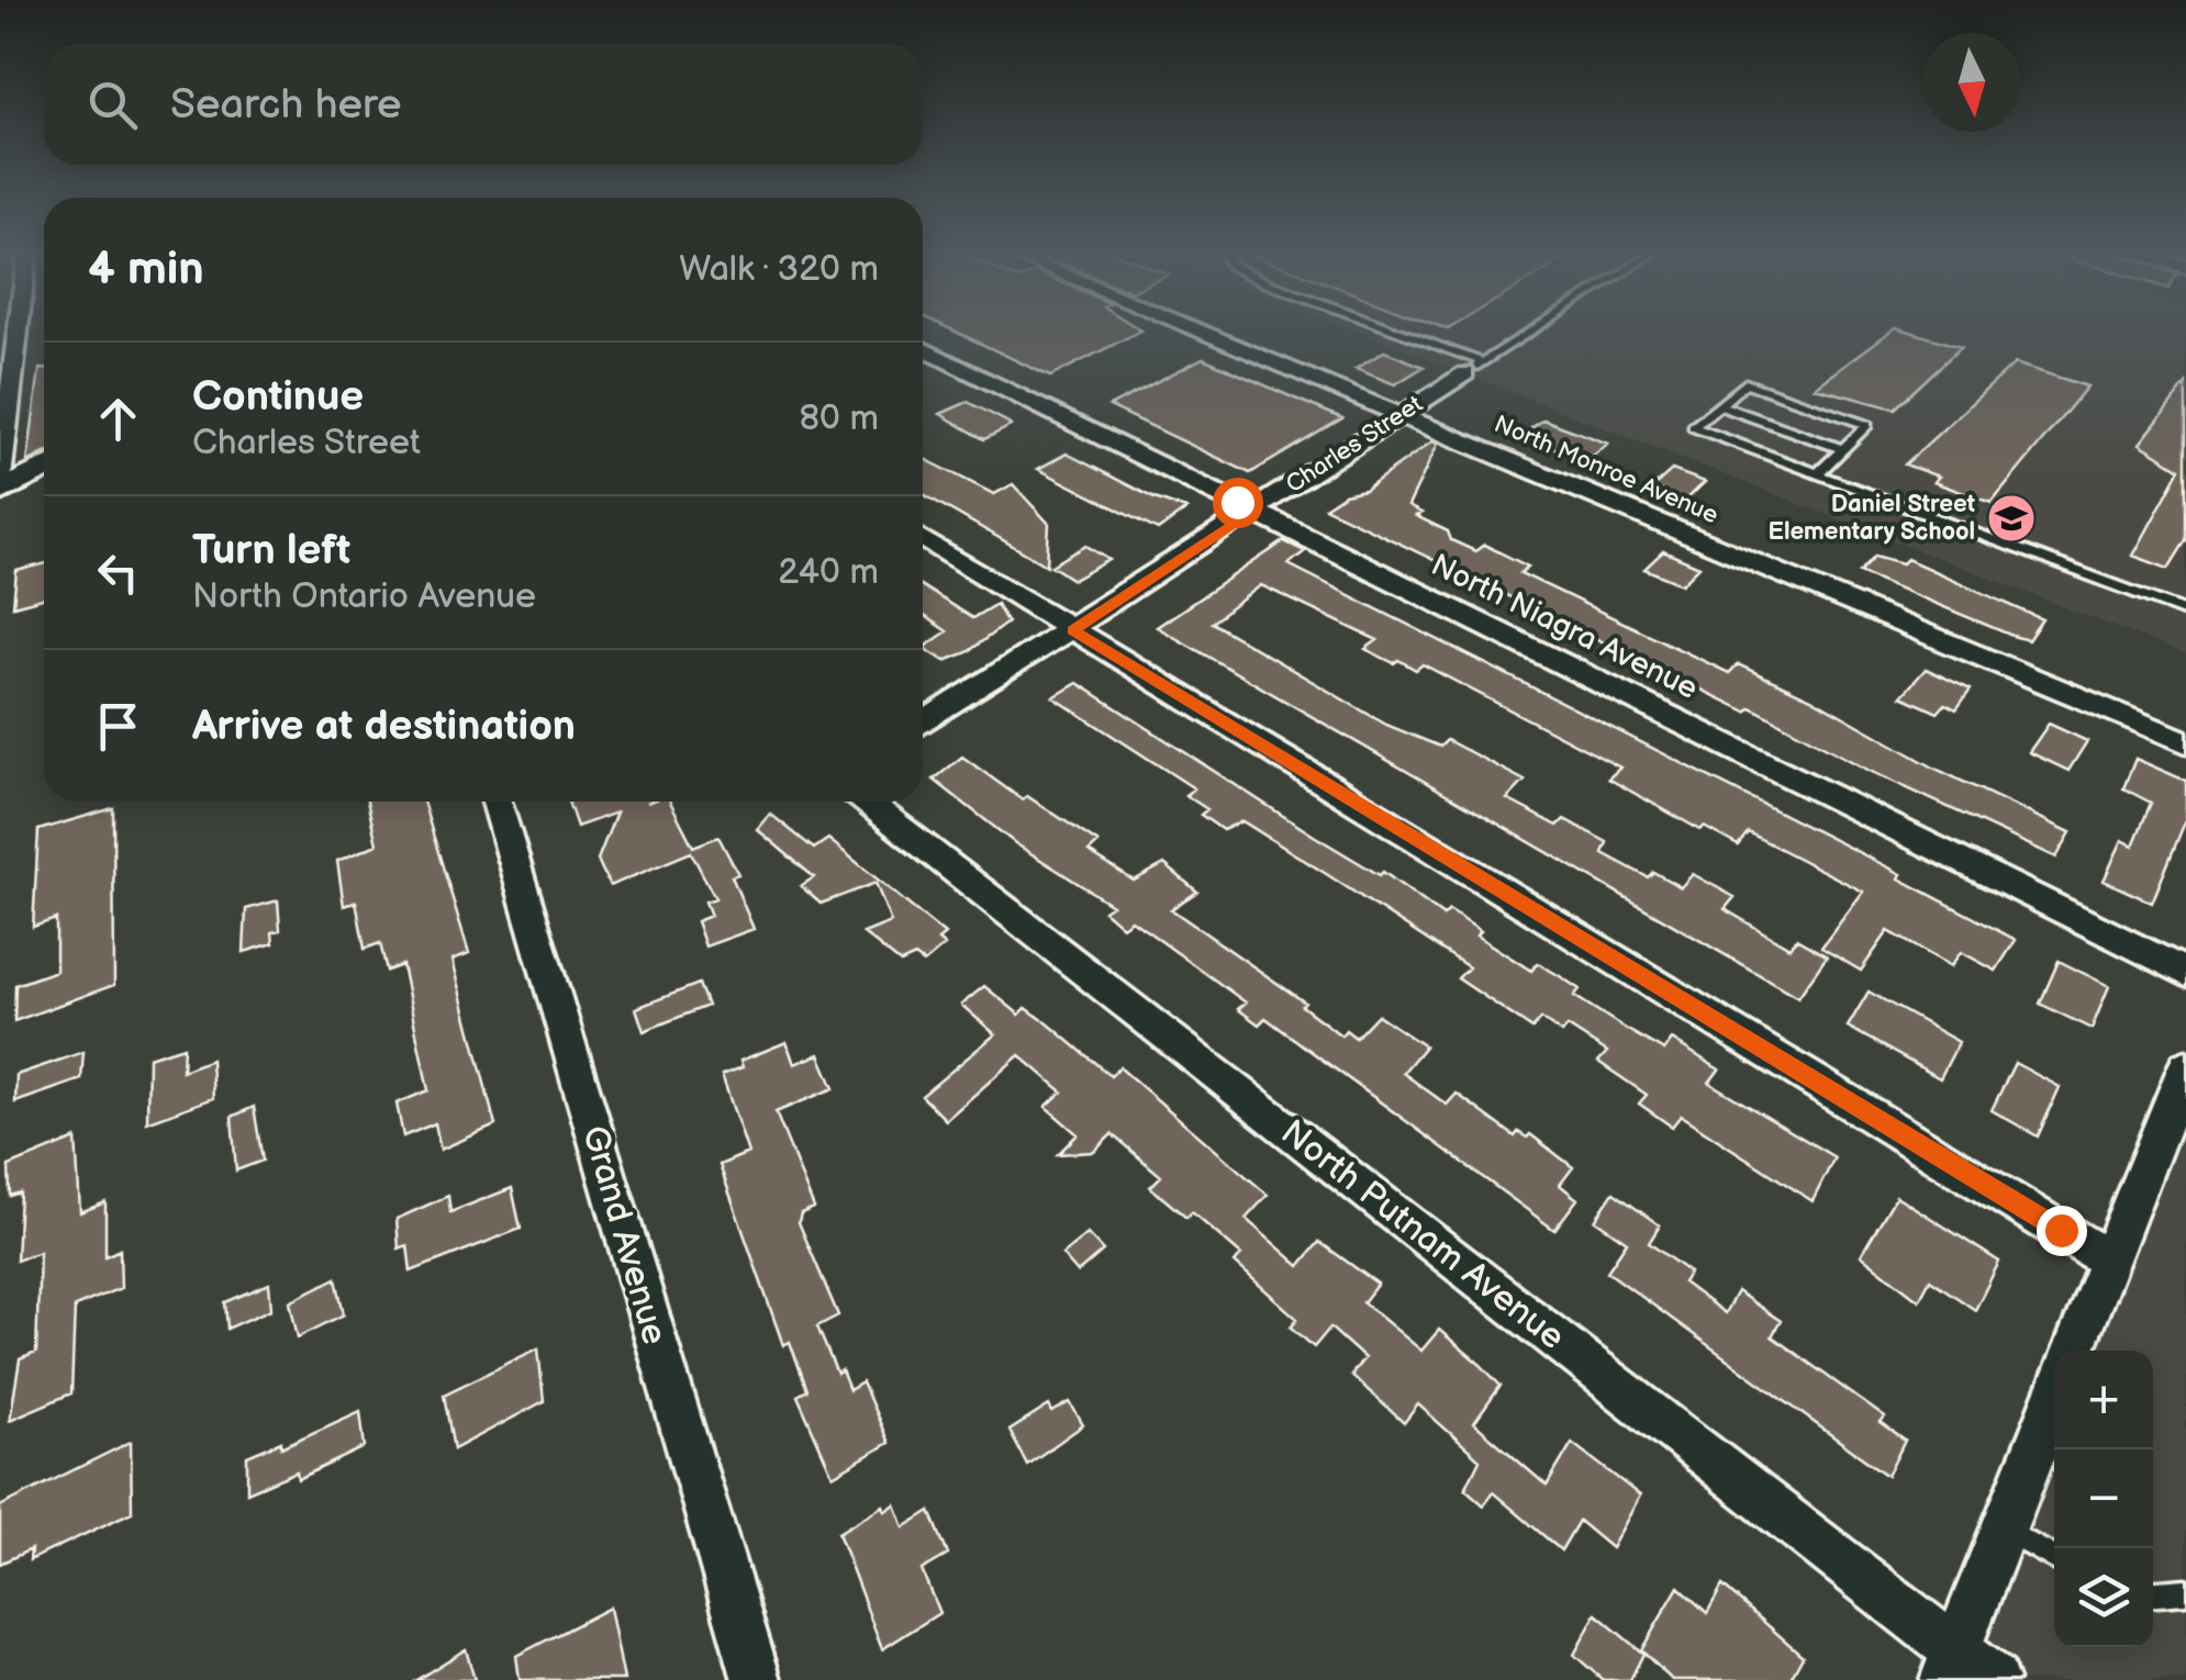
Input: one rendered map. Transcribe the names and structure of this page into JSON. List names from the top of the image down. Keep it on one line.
{"streets":{"street":["Charles Street","North Monroe Avenue","North Niagra Avenue","Grand Avenue","North Putnam Avenue"]},"crossings":[["Charles Street","North Monroe Avenue"],["Charles Street","North Niagra Avenue"]],"places":{"school or university":["Daniel Street Elementary School"]},"north":"bottom","page":{"search":"Search here","heading":["4 min","Walk · 320 m"],"list":[["Continue","Charles Street","80 m"],["Turn left","North Ontario Avenue","240 m"],"Arrive at destination"],"map_buttons":["+","−"]}}
